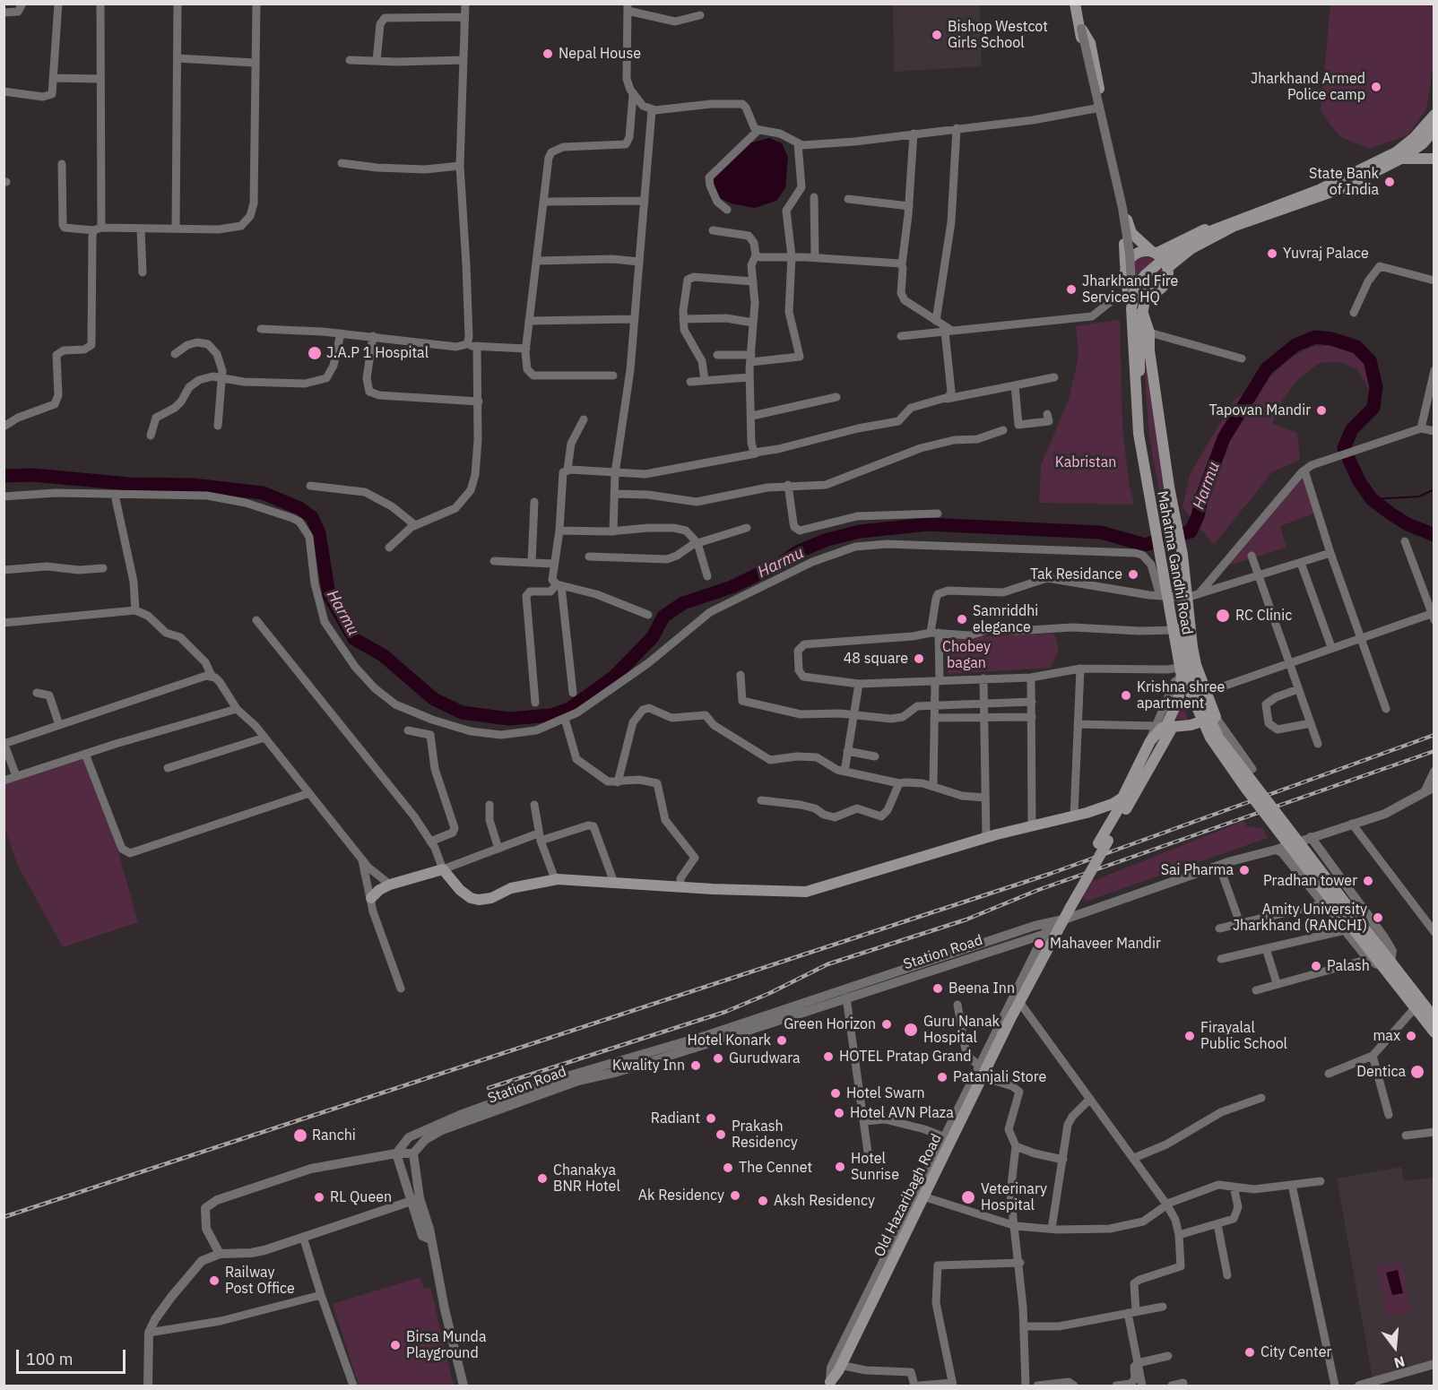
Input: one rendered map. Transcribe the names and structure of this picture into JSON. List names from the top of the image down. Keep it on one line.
{"streets":{"main road":["Mahatma Gandhi Road","Old Hazaribagh Road"],"street":["Station Road"]},"crossings":[["Station Road","Old Hazaribagh Road"]],"water":["Harmu"],"parks":["Kabristan","Chobey bagan"],"places":["Bishop Westcot Girls School","Nepal House","Jharkhand Armed Police camp","State Bank of India","Yuvraj Palace","Jharkhand Fire Services HQ","J.A.P 1 Hospital","Tapovan Mandir","Tak Residance","RC Clinic","Samriddhi elegance","48 square","Krishna shree apartment","Sai Pharma","Pradhan tower","Amity University Jharkhand (RANCHI)","Mahaveer Mandir","Palash","Beena Inn","Green Horizon","Guru Nanak Hospital","Firayalal Public School","max","Hotel Konark","HOTEL Pratap Grand","Gurudwara","Kwality Inn","Dentica","Patanjali Store","Hotel Swarn","Hotel AVN Plaza","Radiant","Prakash Residency","Ranchi","Hotel Sunrise","The Cennet","Chanakya BNR Hotel","Ak Residency","RL Queen","Veterinary Hospital","Aksh Residency","Railway Post Office","Birsa Munda Playground","City Center"],"scale_bar":"100 m","north":"bottom"}
